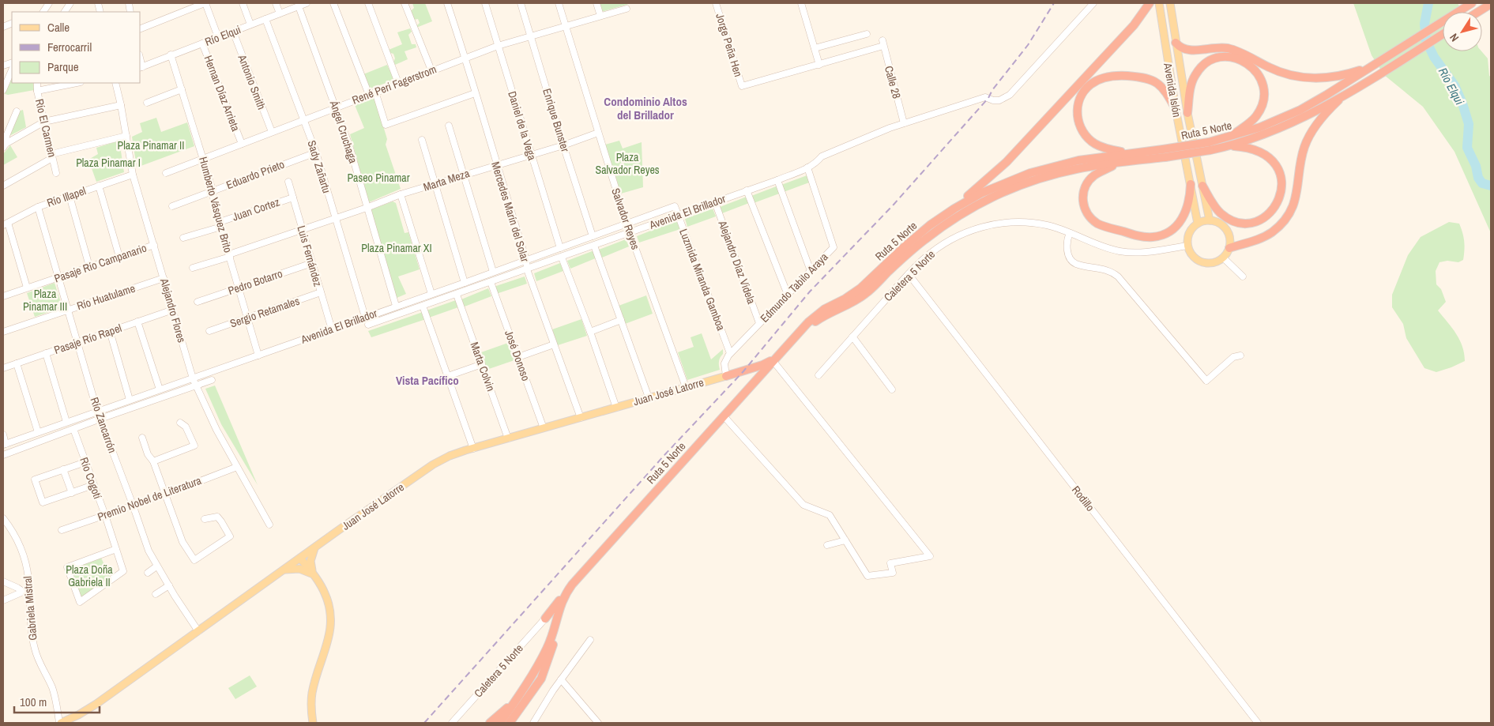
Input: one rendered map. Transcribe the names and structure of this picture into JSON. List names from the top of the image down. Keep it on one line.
{"streets":{"highway":["Ruta 5 Norte"],"main road":["Avenida Islón","Juan José Latorre"],"street":["Río Elqui","Jorge Peña Hen","Antonio Smith","Calle 28","René Peri Fagerstrom","Hernan Díaz Arrieta","Enrique Bunster","Daniel de la Vega","Río El Carmen","Ángel Cruchaga","Sady Zañartu","Eduardo Prieto","Marta Meza","Río Illapel","Humberto Vásquez Brito","Juan Cortez","Mercedes Marín del Solar","Avenida El Brillador","Salvador Reyes","Luis Fernández","Alejandro Díaz Videla","Pasaje Río Campanario","Caletera 5 Norte","Luzmida Miranda Gamboa","Pedro Botarro","Edmundo Tabilo Araya","Río Huatulame","Alejandro Flores","Sergio Retamales","Pasaje Río Rapel","José Donoso","Marta Colvin","Río Zancarrón","Río Cogotí","Premio Nobel de Literatura","Rodillo","Gabriela Mistral"]},"crossings":[["Río Elqui","Antonio Smith"],["Río Elqui","Hernan Díaz Arrieta"],["Río Elqui","Ángel Cruchaga"],["Río Elqui","Sady Zañartu"],["Río Elqui","Humberto Vásquez Brito"],["Jorge Peña Hen","Calle 28"],["Antonio Smith","René Peri Fagerstrom"],["Calle 28","Avenida El Brillador"],["René Peri Fagerstrom","Hernan Díaz Arrieta"],["René Peri Fagerstrom","Enrique Bunster"],["René Peri Fagerstrom","Daniel de la Vega"],["René Peri Fagerstrom","Ángel Cruchaga"],["René Peri Fagerstrom","Sady Zañartu"],["René Peri Fagerstrom","Humberto Vásquez Brito"],["René Peri Fagerstrom","Mercedes Marín del Solar"],["René Peri Fagerstrom","Salvador Reyes"],["Avenida Islón","Caletera 5 Norte"],["Enrique Bunster","Marta Meza"],["Enrique Bunster","Avenida El Brillador"],["Daniel de la Vega","Marta Meza"],["Daniel de la Vega","Avenida El Brillador"],["Ángel Cruchaga","Marta Meza"],["Ángel Cruchaga","Avenida El Brillador"],["Sady Zañartu","Eduardo Prieto"],["Sady Zañartu","Marta Meza"],["Sady Zañartu","Avenida El Brillador"],["Eduardo Prieto","Humberto Vásquez Brito"],["Marta Meza","Humberto Vásquez Brito"],["Marta Meza","Mercedes Marín del Solar"],["Marta Meza","Salvador Reyes"],["Marta Meza","Luis Fernández"],["Río Illapel","Alejandro Flores"],["Río Illapel","Río Zancarrón"],["Humberto Vásquez Brito","Juan Cortez"],["Humberto Vásquez Brito","Avenida El Brillador"],["Humberto Vásquez Brito","Pedro Botarro"],["Humberto Vásquez Brito","Sergio Retamales"],["Juan Cortez","Luis Fernández"],["Mercedes Marín del Solar","Avenida El Brillador"],["Mercedes Marín del Solar","Juan José Latorre"],["Avenida El Brillador","Salvador Reyes"],["Avenida El Brillador","Luis Fernández"],["Avenida El Brillador","Alejandro Díaz Videla"],["Avenida El Brillador","Luzmida Miranda Gamboa"],["Avenida El Brillador","Edmundo Tabilo Araya"],["Avenida El Brillador","Alejandro Flores"],["Avenida El Brillador","José Donoso"],["Avenida El Brillador","Marta Colvin"],["Avenida El Brillador","Río Zancarrón"],["Salvador Reyes","Juan José Latorre"],["Luis Fernández","Pedro Botarro"],["Luis Fernández","Sergio Retamales"],["Alejandro Díaz Videla","Edmundo Tabilo Araya"],["Pasaje Río Campanario","Alejandro Flores"],["Pasaje Río Campanario","Río Zancarrón"],["Caletera 5 Norte","Rodillo"],["Luzmida Miranda Gamboa","Edmundo Tabilo Araya"],["Río Huatulame","Alejandro Flores"],["Río Huatulame","Río Zancarrón"],["Alejandro Flores","Pasaje Río Rapel"],["Alejandro Flores","Premio Nobel de Literatura"],["Pasaje Río Rapel","Río Zancarrón"],["José Donoso","Juan José Latorre"],["Marta Colvin","Juan José Latorre"],["Juan José Latorre","Río Zancarrón"],["Juan José Latorre","Gabriela Mistral"],["Río Zancarrón","Premio Nobel de Literatura"],["Río Cogotí","Premio Nobel de Literatura"]],"districts":["Condominio Altos del Brillador","Vista Pacífico"],"water":["Río Elqui"],"parks":["Plaza Pinamar II","Plaza Salvador Reyes","Plaza Pinamar I","Paseo Pinamar","Plaza Pinamar XI","Plaza Pinamar III","Plaza Doña Gabriela II"],"legend":["Calle","Ferrocarril","Parque"],"scale_bar":"100 m","north":"bottom left"}
